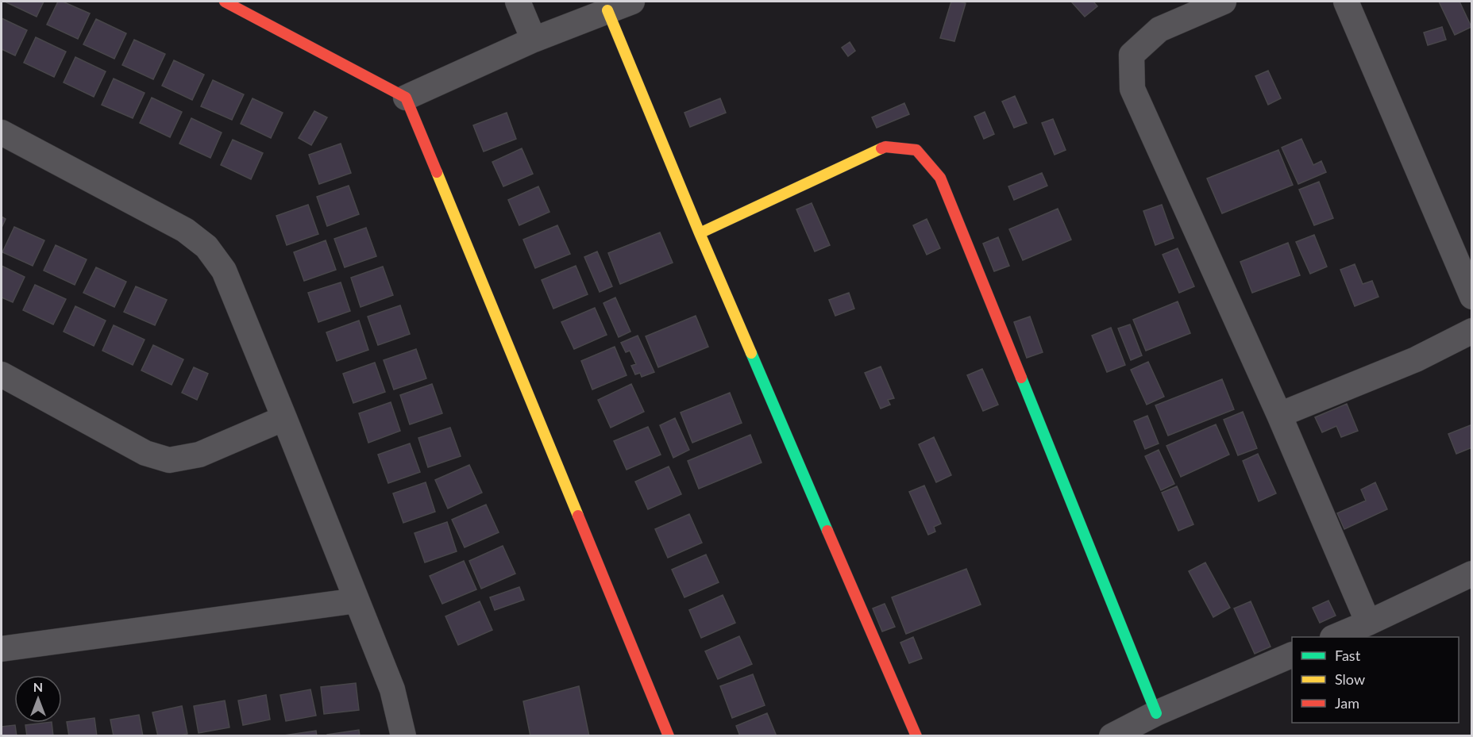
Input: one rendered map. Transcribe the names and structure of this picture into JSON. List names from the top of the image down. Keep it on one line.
{"legend":["Fast","Slow","Jam"],"north":"top"}
